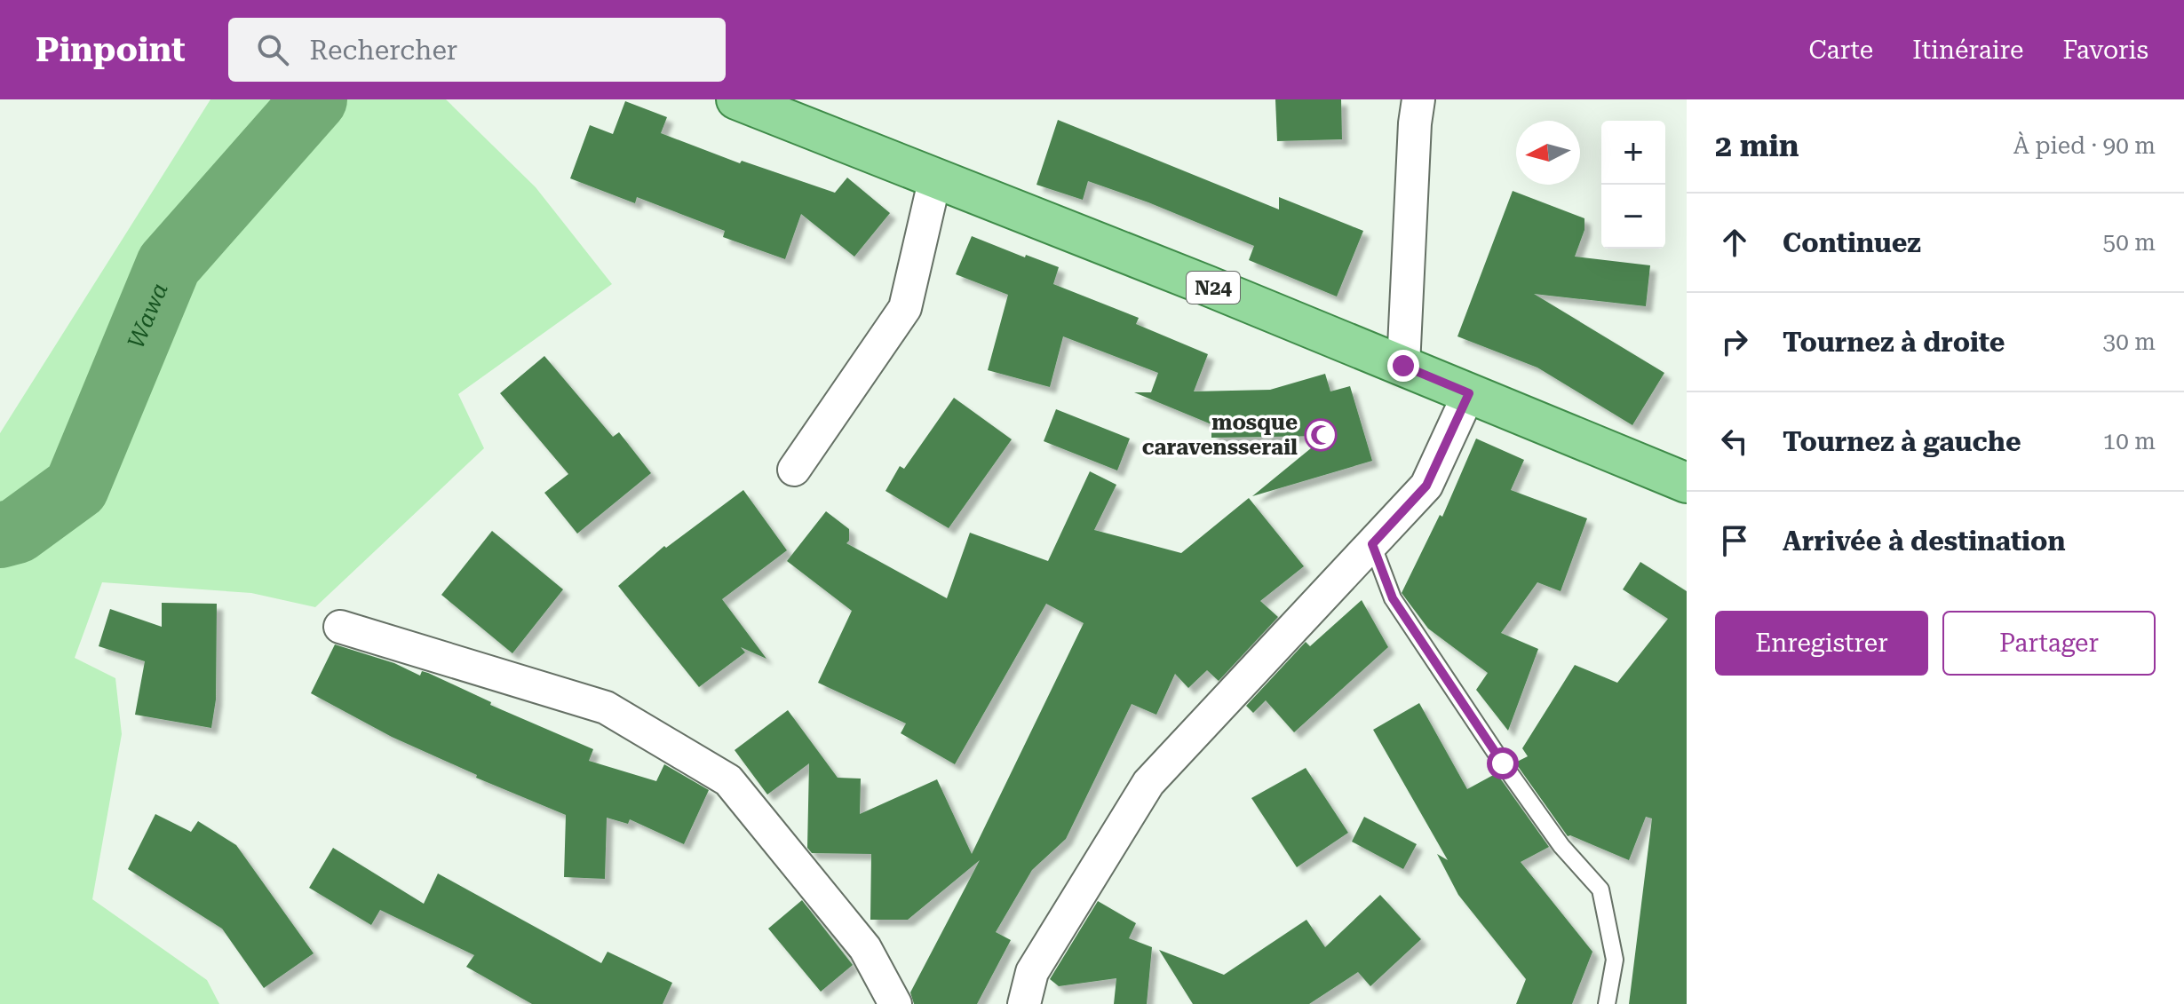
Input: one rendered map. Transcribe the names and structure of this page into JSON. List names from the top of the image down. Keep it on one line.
{"streets":{"main road":["N24"]},"water":["Wawa"],"places":{"mosque":["mosque caravensserail"]},"north":"left","page":{"header":"Pinpoint","search":"Rechercher","nav":["Carte","Itinéraire","Favoris"],"heading":["2 min","À pied · 90 m"],"map_buttons":["+","−"],"list":[["Continuez","50 m"],["Tournez à droite","30 m"],["Tournez à gauche","10 m"],"Arrivée à destination"],"buttons":["Enregistrer","Partager"]}}
